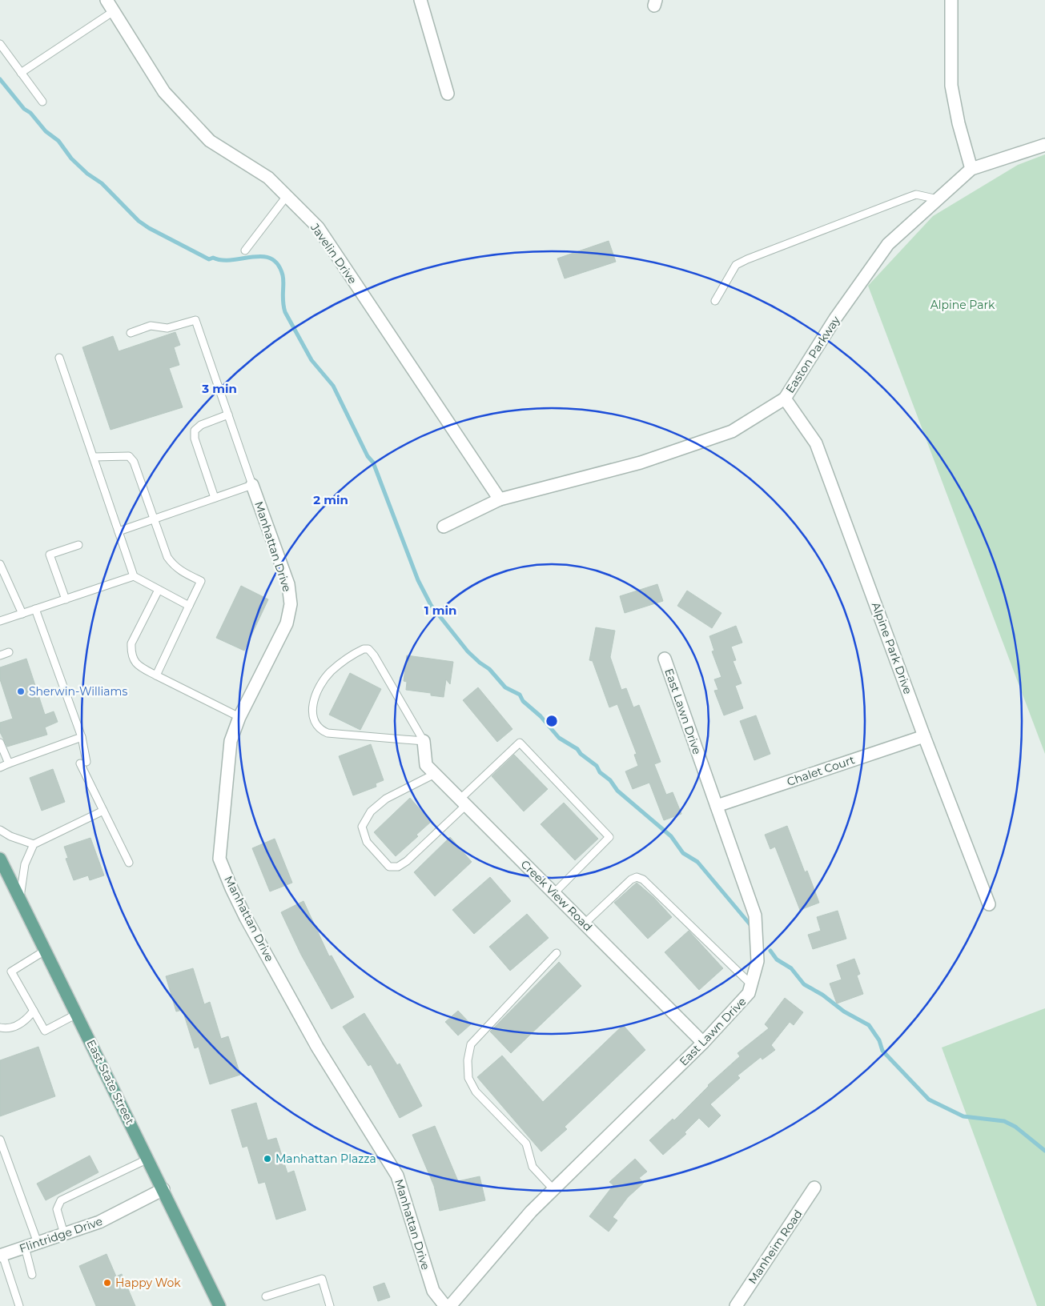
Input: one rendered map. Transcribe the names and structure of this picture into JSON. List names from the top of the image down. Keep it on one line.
{"streets":{"main road":["East State Street"],"street":["Javelin Drive","Easton Parkway","Manhattan Drive","Alpine Park Drive","East Lawn Drive","Chalet Court","Creek View Road","Flintridge Drive","Manheim Road"]},"crossings":[["Javelin Drive","Easton Parkway"],["Easton Parkway","Alpine Park Drive"],["Alpine Park Drive","Chalet Court"],["East Lawn Drive","Chalet Court"],["East Lawn Drive","Creek View Road"],["East State Street","Flintridge Drive"]],"parks":["Alpine Park"],"places":["Sherwin-Williams","Manhattan Plazza","Happy Wok"],"rings":["3 min","2 min","1 min"]}
